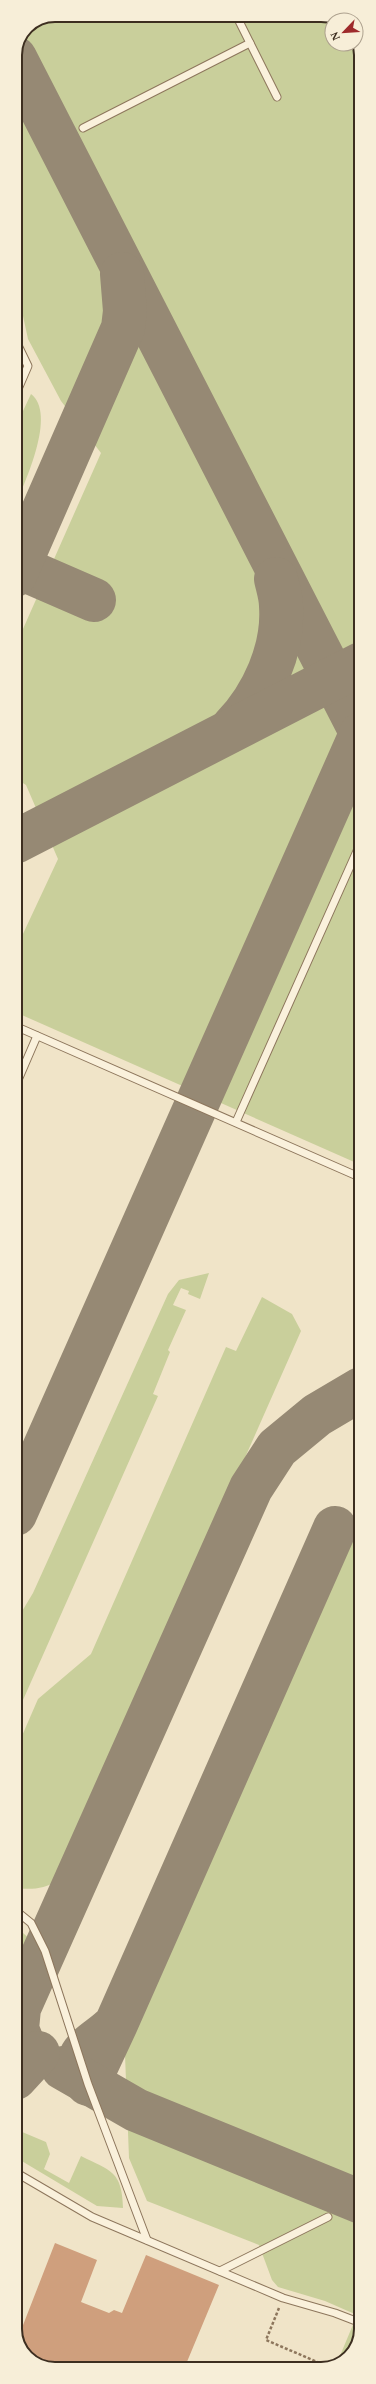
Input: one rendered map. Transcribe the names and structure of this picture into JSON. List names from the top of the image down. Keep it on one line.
{"north":"bottom left"}
